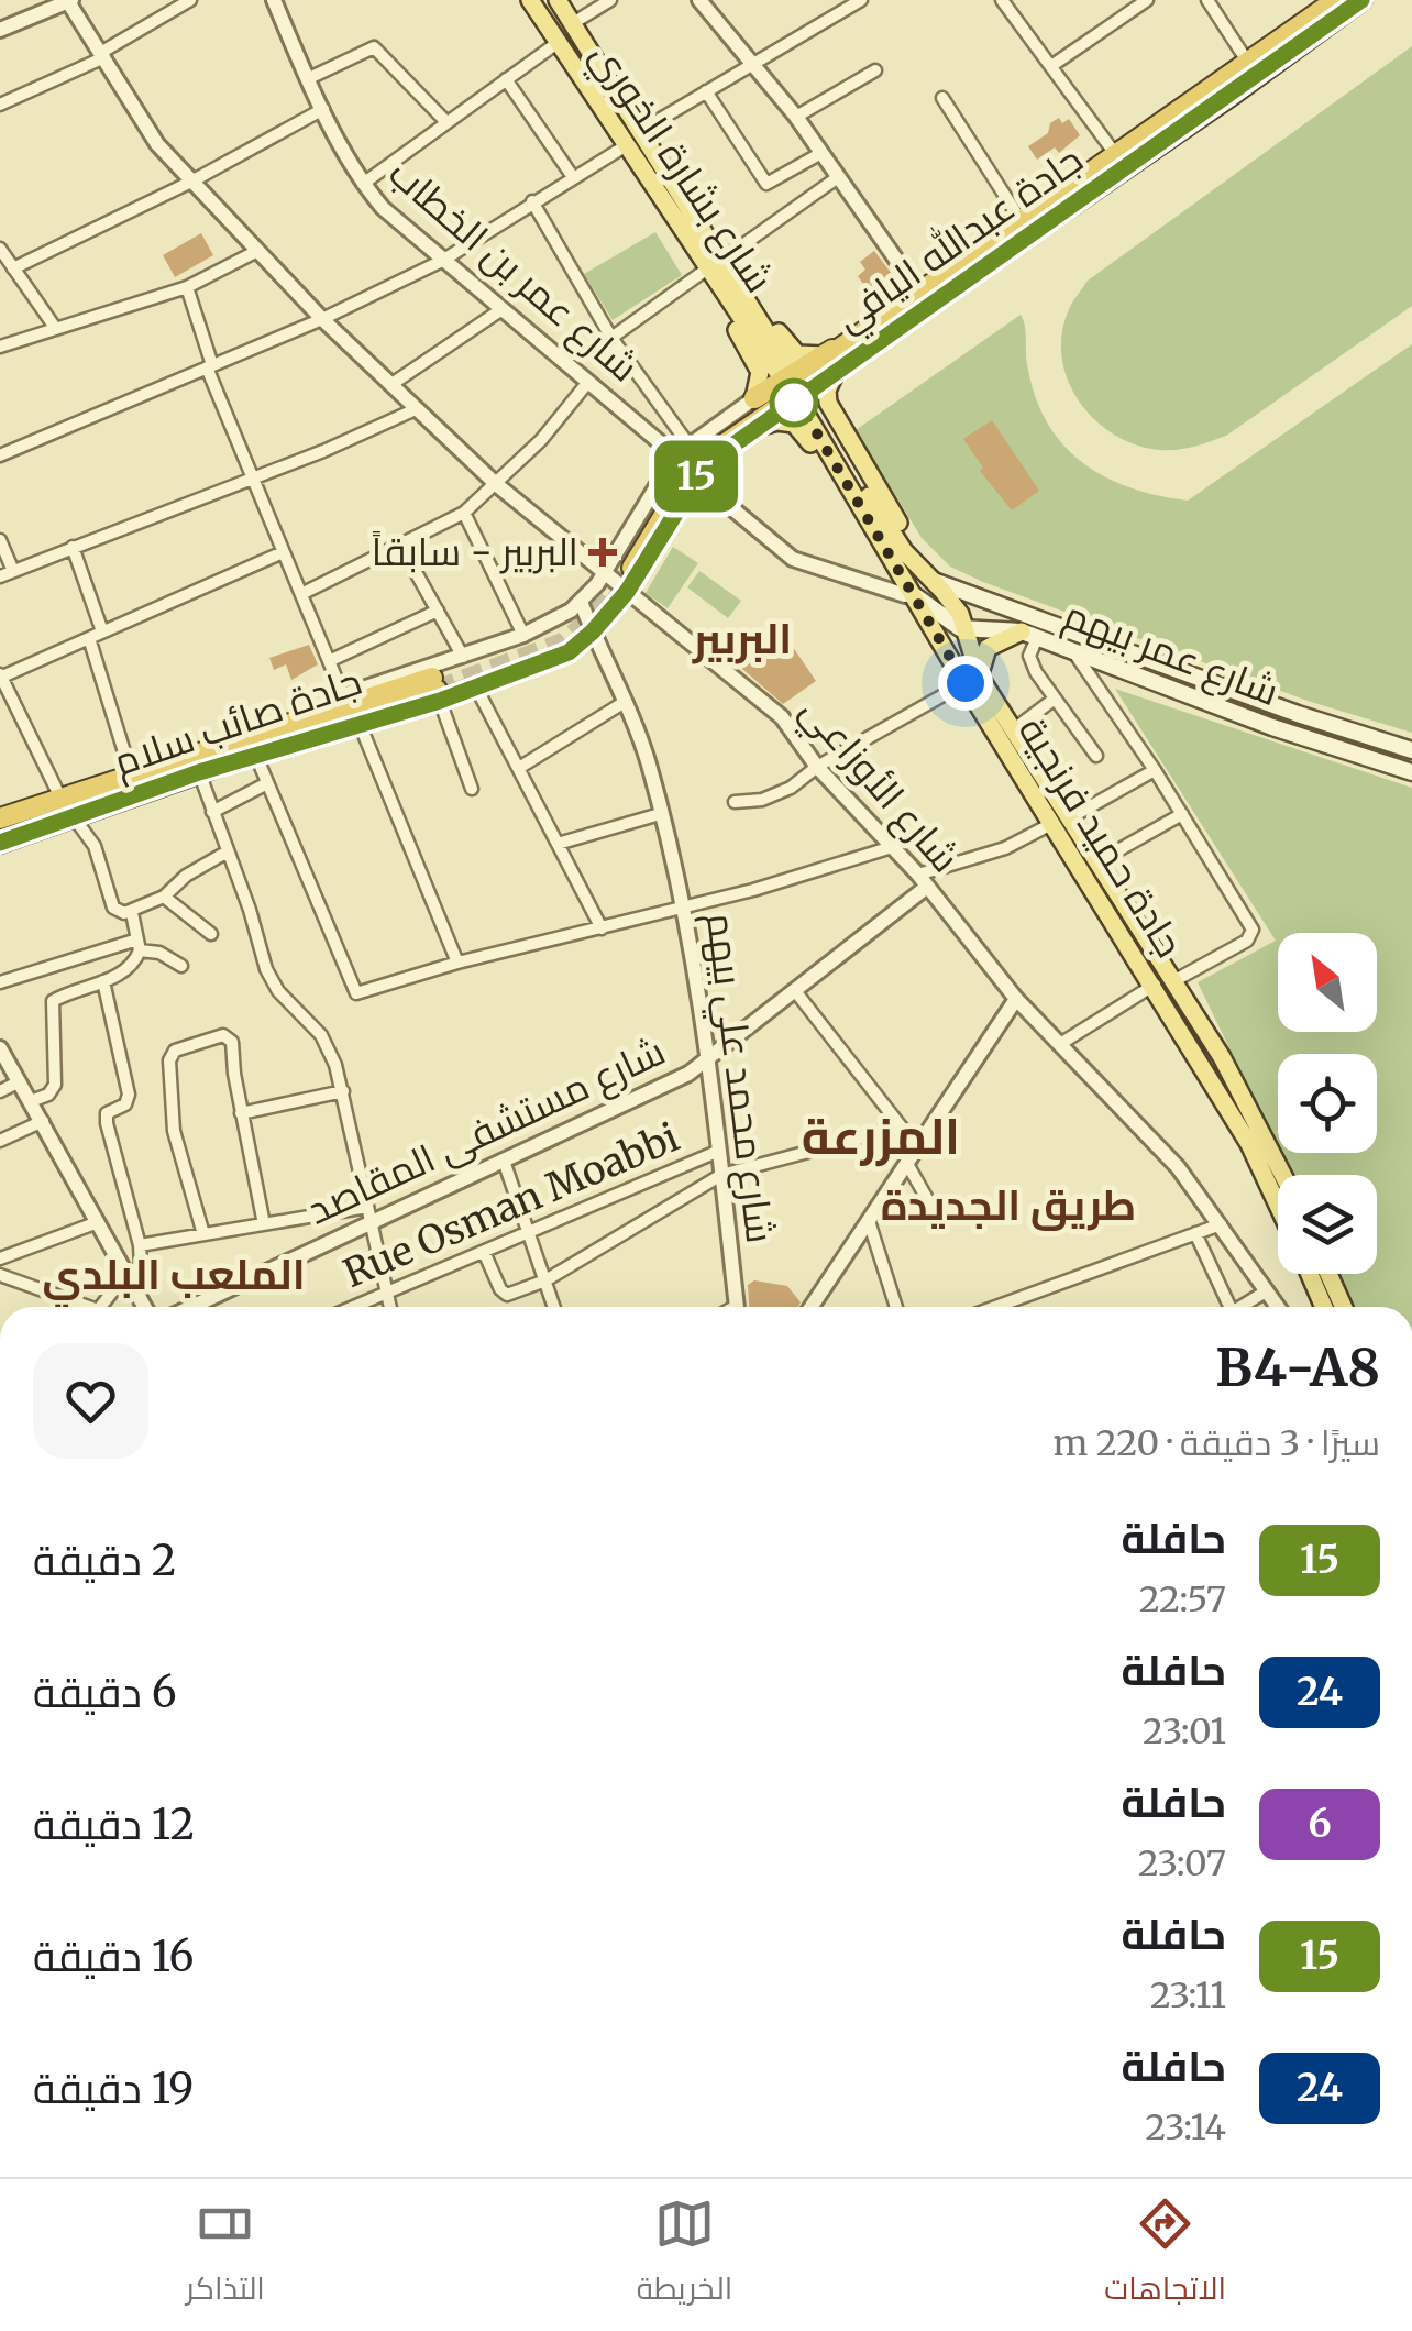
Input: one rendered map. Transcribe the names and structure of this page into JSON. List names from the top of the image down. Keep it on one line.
{"streets":{"highway":["جادة عبدالله اليافي","جادة صائب سلام"],"main road":["شارع بشارة الخوري","شارع عمر بيهم","جادة حميد فرنجية"],"street":["شارع عمر بن الخطاب","شارع الأوزاعي","شارع محمد علي بيهم","شارع مستشفى المقاصد","Rue Osman Moabbi"]},"crossings":[["جادة عبدالله اليافي","شارع عمر بن الخطاب"],["جادة عبدالله اليافي","جادة صائب سلام"],["جادة عبدالله اليافي","شارع الأوزاعي"],["شارع عمر بيهم","جادة حميد فرنجية"],["جادة صائب سلام","شارع الأوزاعي"],["جادة صائب سلام","شارع محمد علي بيهم"],["شارع الأوزاعي","شارع مستشفى المقاصد"],["شارع محمد علي بيهم","شارع مستشفى المقاصد"],["شارع محمد علي بيهم","Rue Osman Moabbi"]],"districts":["البربير","المزرعة","طريق الجديدة","الملعب البلدي"],"places":{"health":["البربير - سابقاً"]},"lines":["bus line 15"],"north":"top left","page":{"on_map":"15","heading":["B4-A8","سيرًا · 3 دقيقة · 220 m"],"list":[{"mark":"15","name":"حافلة","note":"22:57","value":"2 دقيقة"},{"mark":"24","name":"حافلة","note":"23:01","value":"6 دقيقة"},{"mark":"6","name":"حافلة","note":"23:07","value":"12 دقيقة"},{"mark":"15","name":"حافلة","note":"23:11","value":"16 دقيقة"},{"mark":"24","name":"حافلة","note":"23:14","value":"19 دقيقة"}],"tabs":["الاتجاهات","الخريطة","التذاكر"]}}
